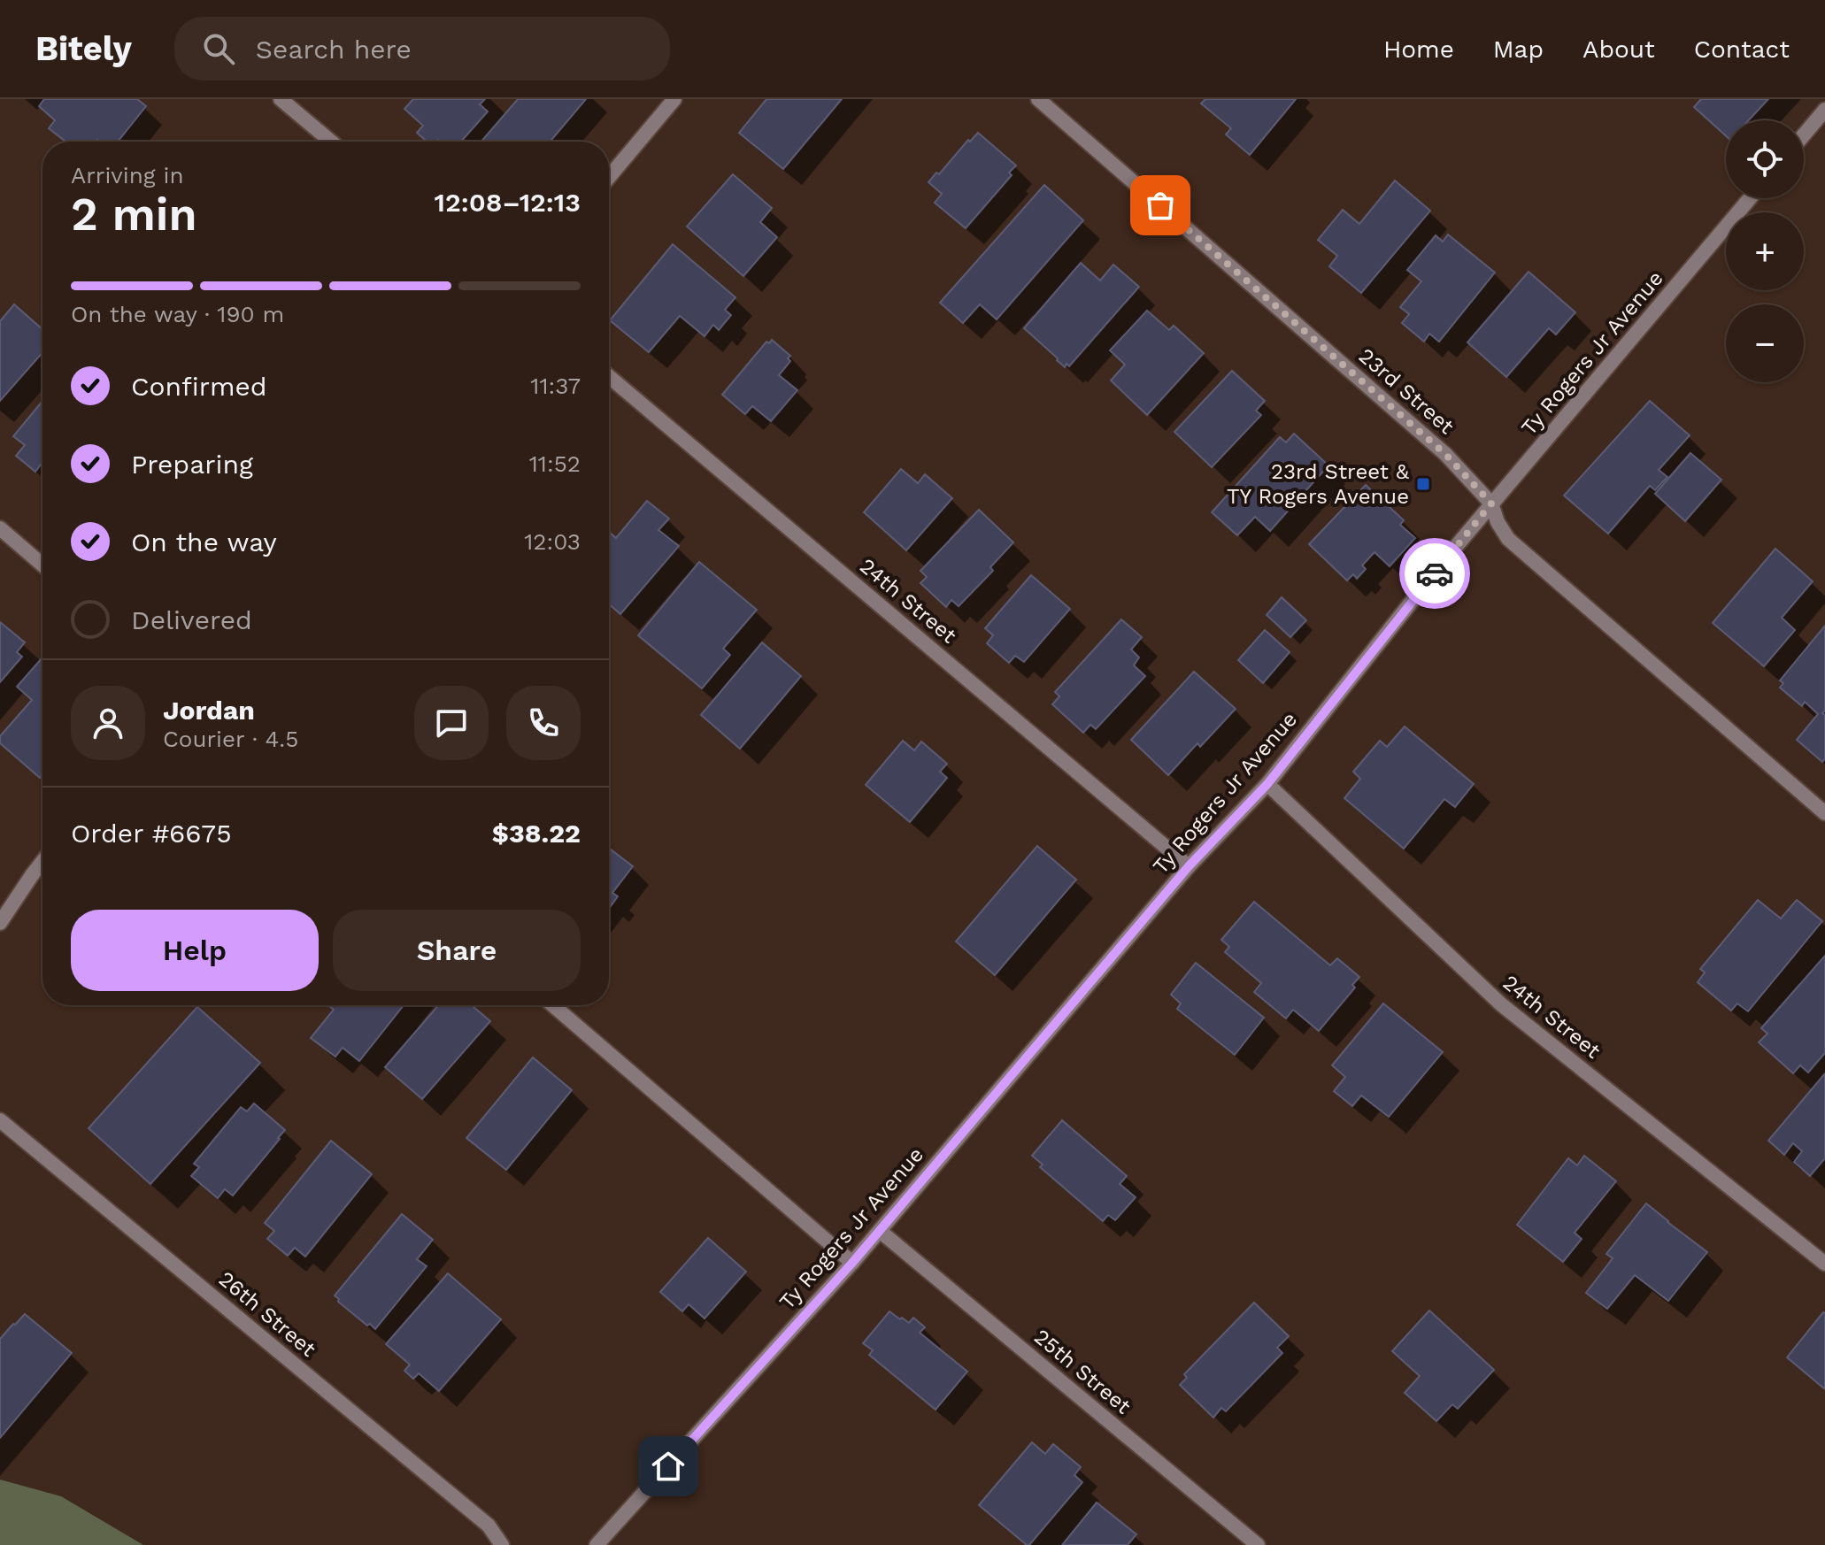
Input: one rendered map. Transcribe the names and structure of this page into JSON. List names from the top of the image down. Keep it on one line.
{"streets":{"street":["Ty Rogers Jr Avenue","23rd Street","24th Street","26th Street","25th Street"]},"crossings":[["Ty Rogers Jr Avenue","23rd Street"],["Ty Rogers Jr Avenue","24th Street"],["Ty Rogers Jr Avenue","25th Street"]],"places":{"transit":["23rd Street & TY Rogers Avenue"]},"page":{"header":"Bitely","search":"Search here","nav":["Home","Map","About","Contact"],"map_buttons":["+","−"],"heading":["2 min","Arriving in","12:08–12:13"],"panel":["Jordan","Courier · 4.5","Order #6675","$38.22"],"bar":"On the way · 190 m","list":[["Confirmed","11:37"],["Preparing","11:52"],["On the way","12:03"],"Delivered"],"buttons":["Help","Share"]}}
